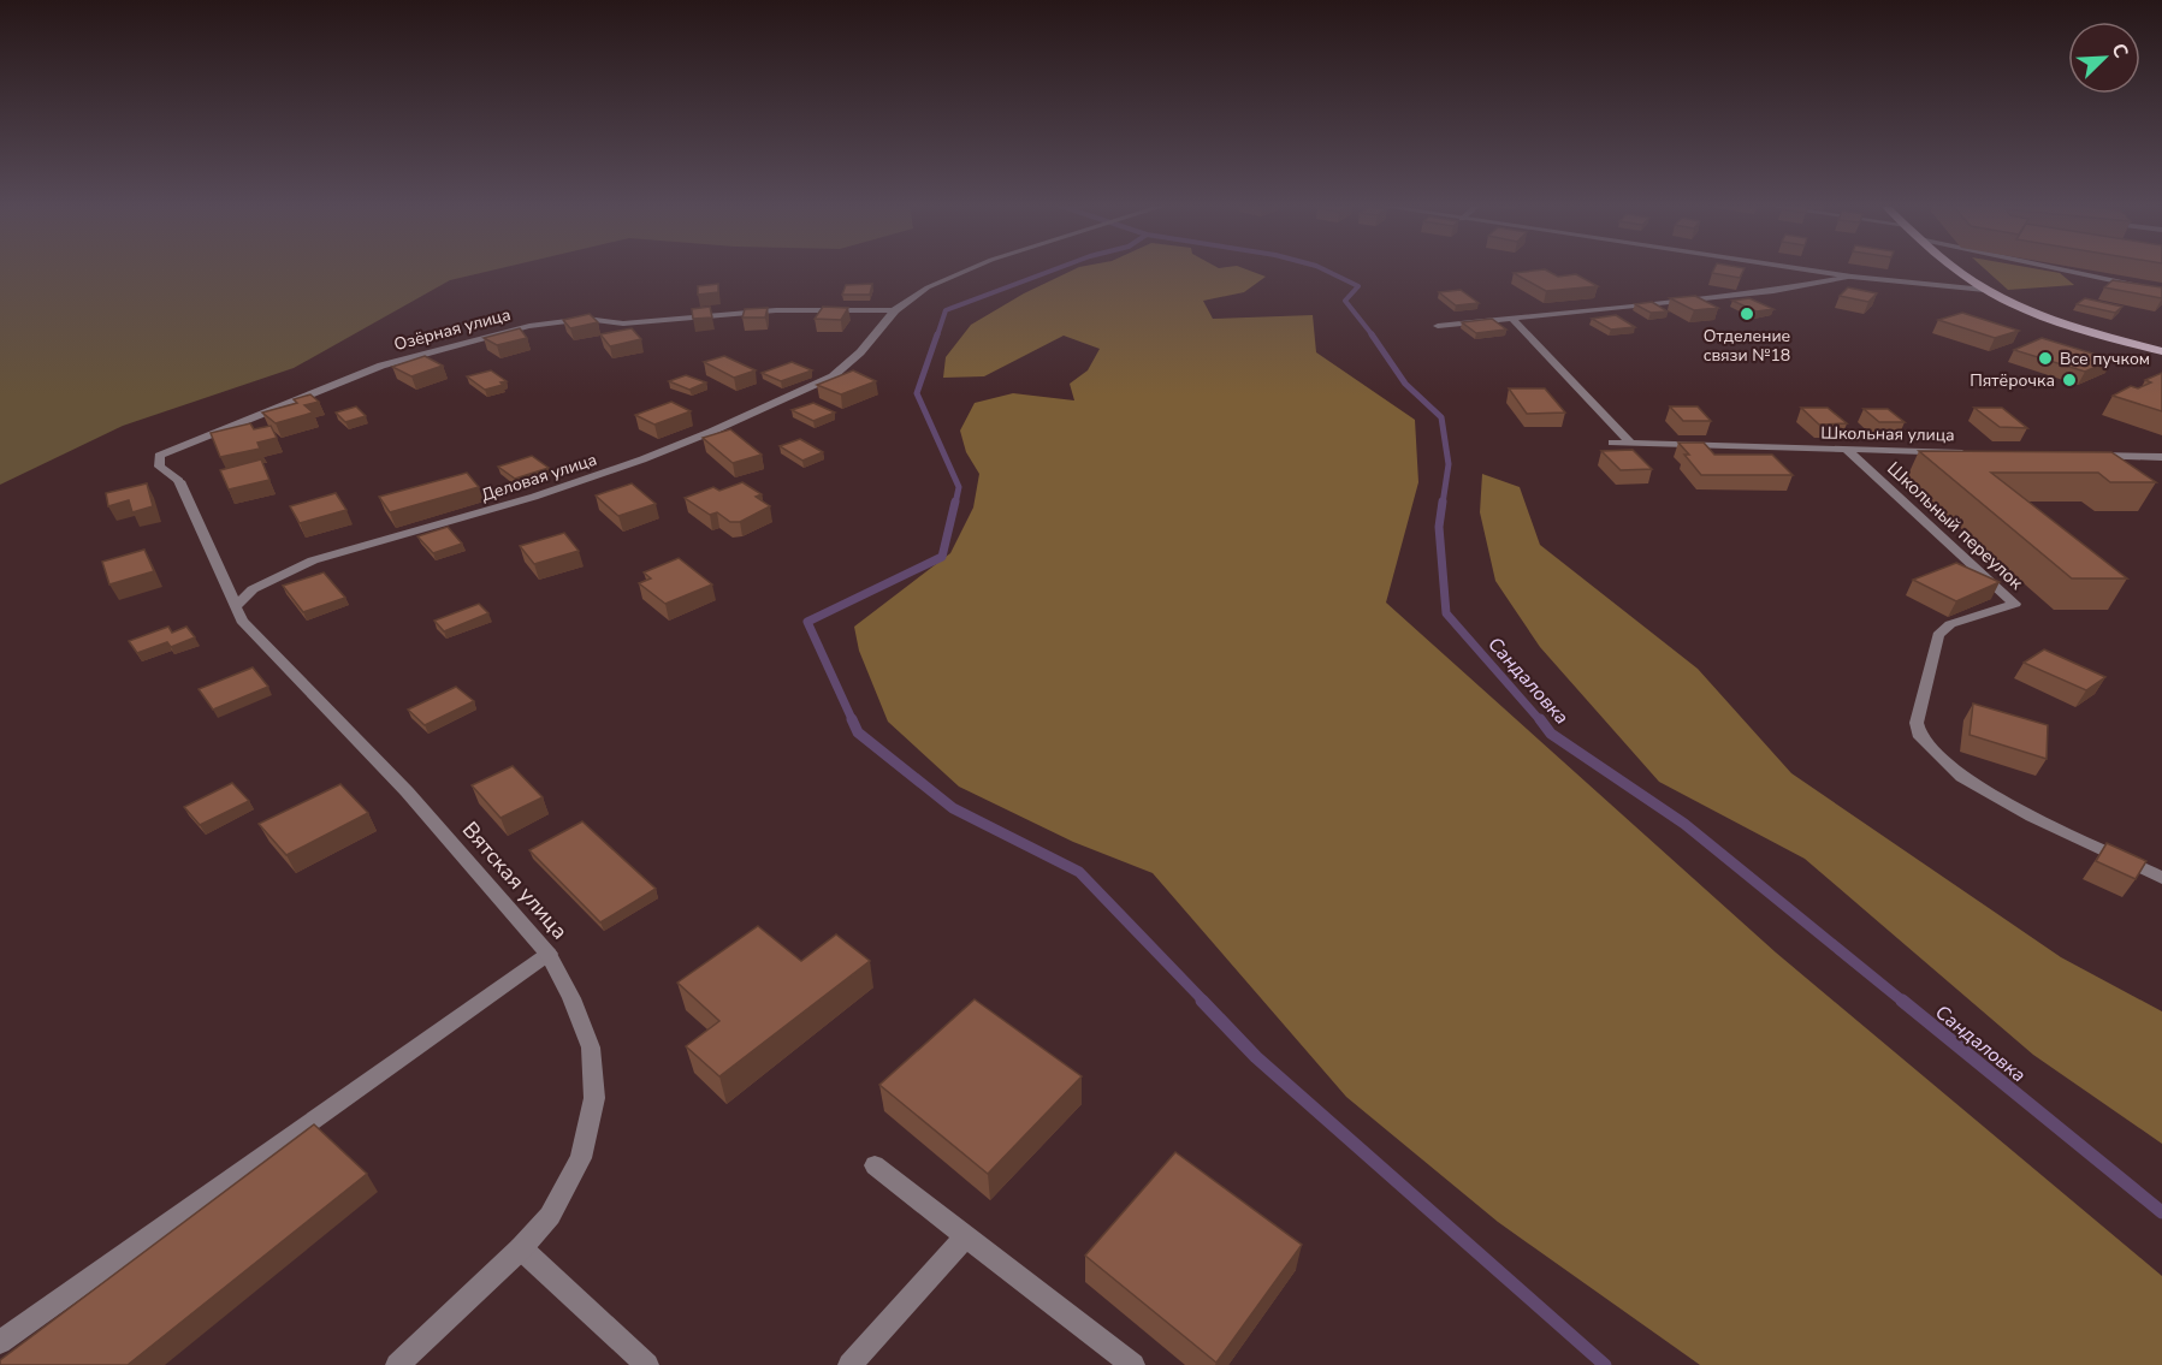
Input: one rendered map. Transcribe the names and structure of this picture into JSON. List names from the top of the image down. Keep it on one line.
{"streets":{"street":["Озёрная улица","Школьная улица","Деловая улица","Школьный переулок","Вятская улица"]},"crossings":[["Озёрная улица","Деловая улица"],["Озёрная улица","Вятская улица"],["Школьная улица","Школьный переулок"],["Деловая улица","Вятская улица"]],"water":["Сандаловка"],"places":["Отделение связи №18","Все пучком","Пятёрочка"],"north":"top right"}
